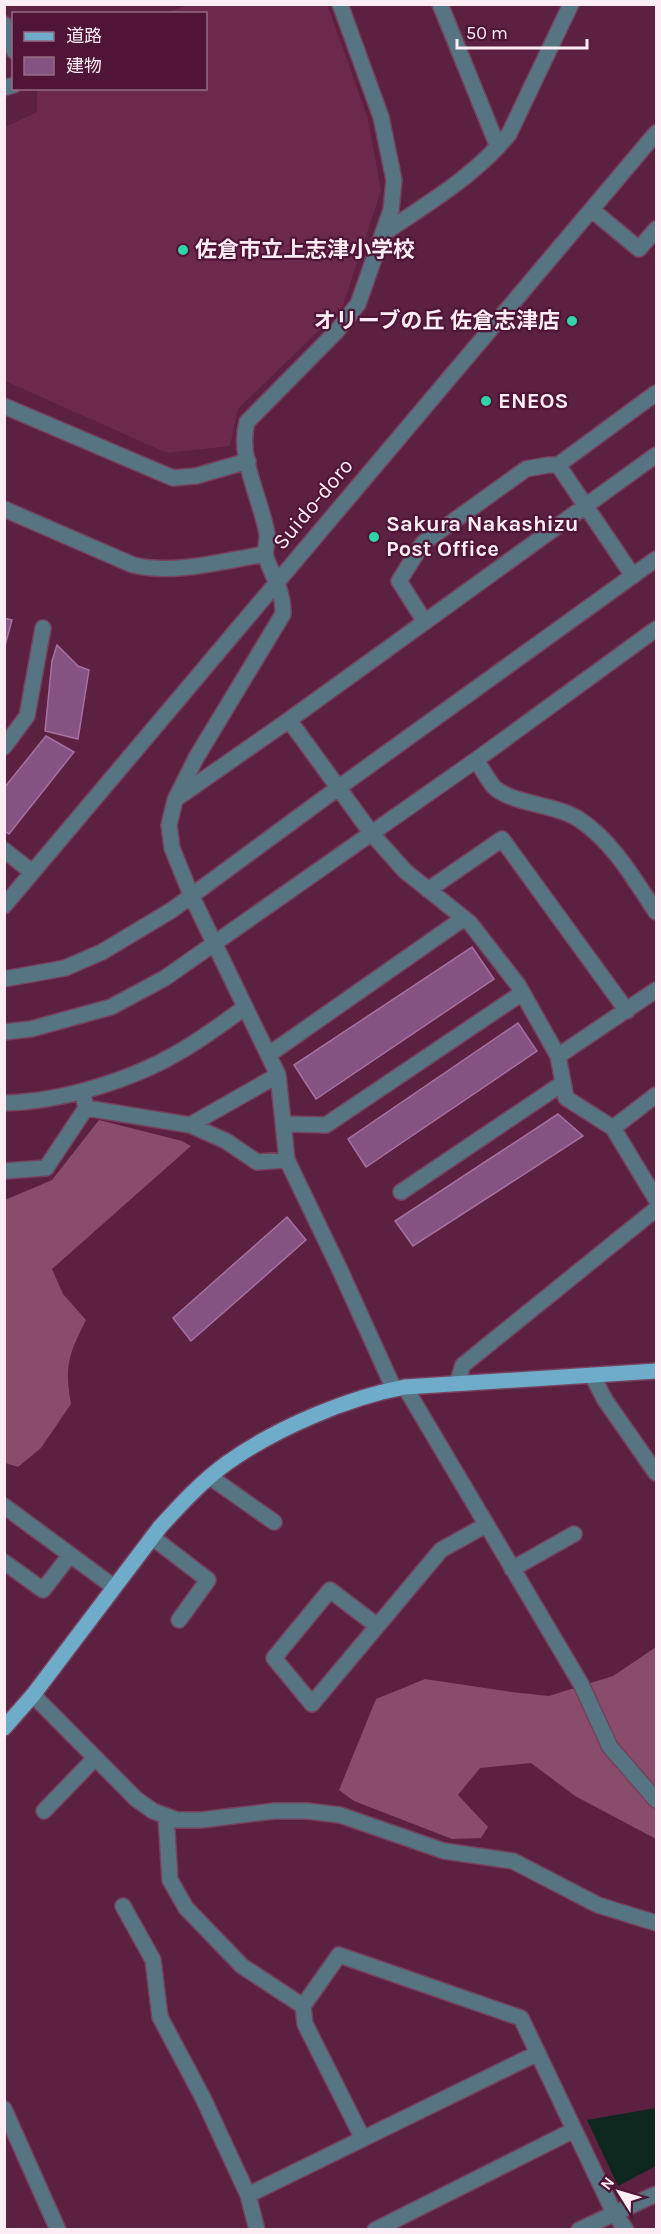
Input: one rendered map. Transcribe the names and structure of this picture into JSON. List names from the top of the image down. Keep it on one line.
{"streets":{"street":["Suido-doro"]},"places":["佐倉市立上志津小学校","オリーブの丘 佐倉志津店","ENEOS","Sakura Nakashizu Post Office"],"legend":["道路","建物"],"scale_bar":"50 m","north":"top left"}
